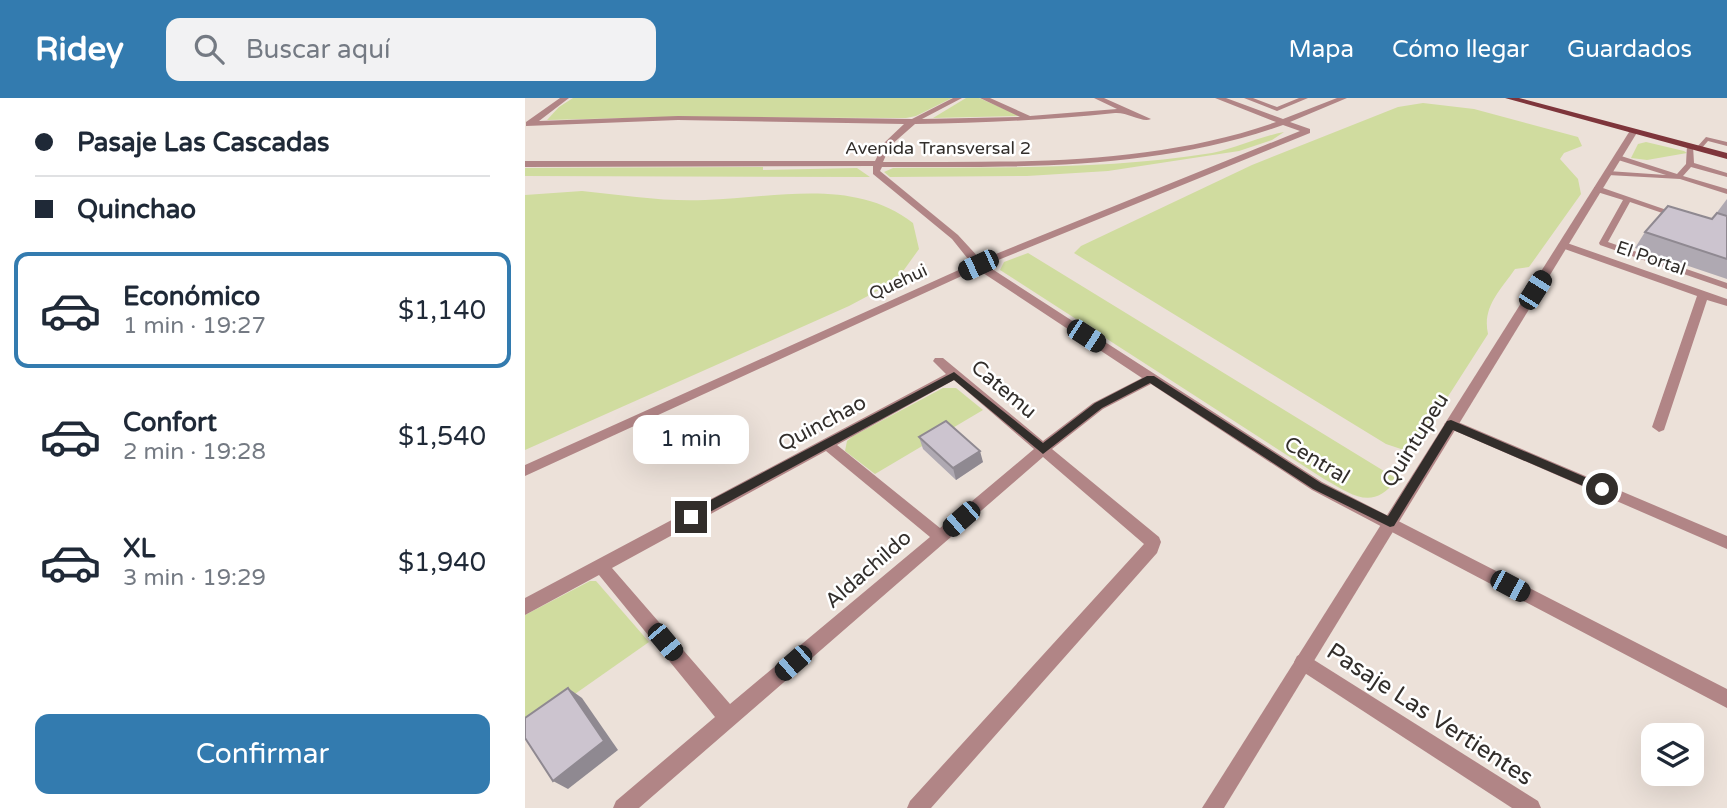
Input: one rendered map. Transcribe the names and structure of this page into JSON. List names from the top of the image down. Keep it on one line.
{"streets":{"street":["Avenida Transversal 2","El Portal","Quehui","Catemu","Quinchao","Quintupeu","Central","Aldachildo","Pasaje Las Vertientes"]},"crossings":[["Avenida Transversal 2","Quehui"],["Avenida Transversal 2","Central"],["El Portal","Quintupeu"],["Quehui","Central"],["Catemu","Quinchao"],["Catemu","Aldachildo"],["Quintupeu","Central"],["Quintupeu","Pasaje Las Vertientes"],["Central","Aldachildo"]],"page":{"header":"Ridey","search":"Buscar aquí","nav":["Mapa","Cómo llegar","Guardados"],"banner":["Pasaje Las Cascadas","Quinchao"],"list":[{"name":"Económico","note":"1 min · 19:27","value":"$1,140"},{"name":"Confort","note":"2 min · 19:28","value":"$1,540"},{"name":"XL","note":"3 min · 19:29","value":"$1,940"}],"bubble":"1 min","buttons":"Confirmar"}}
